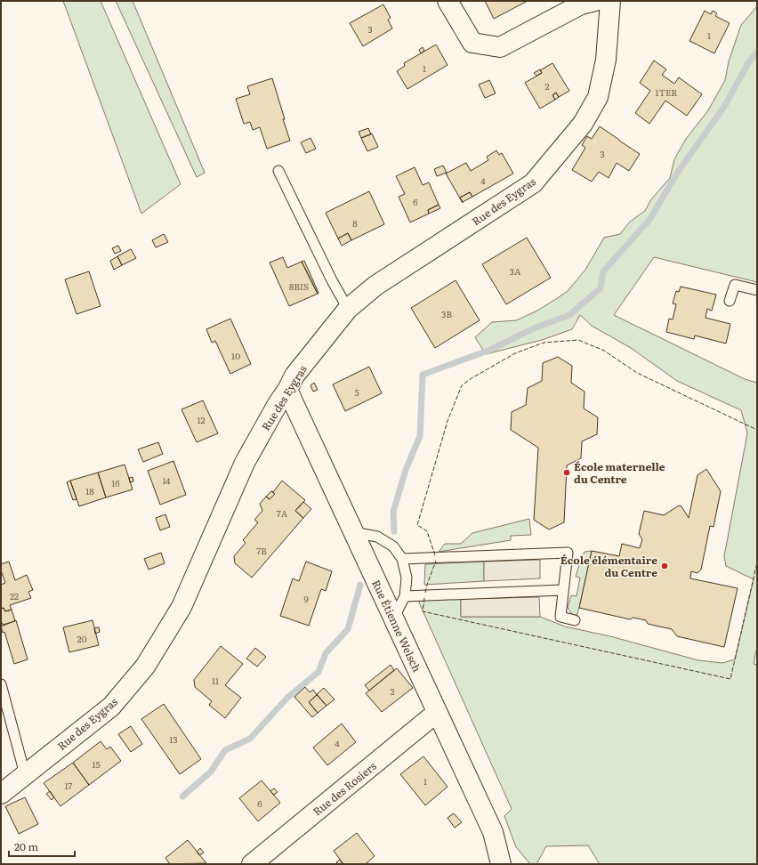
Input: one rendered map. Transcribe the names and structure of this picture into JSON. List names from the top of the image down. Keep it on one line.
{"streets":{"street":["Rue des Eygras","Rue Étienne Welsch","Rue des Rosiers"]},"crossings":[["Rue des Eygras","Rue Étienne Welsch"],["Rue Étienne Welsch","Rue des Rosiers"]],"places":["École maternelle du Centre","École élémentaire du Centre"],"house_numbers":["3","1","1","2","1TER","3","4","6","8","3A","8BIS","3B","10","5","12","14","16","18","7A","7B","22","9","20","11","2","13","4","15","1","17","6"],"scale_bar":"20 m"}
